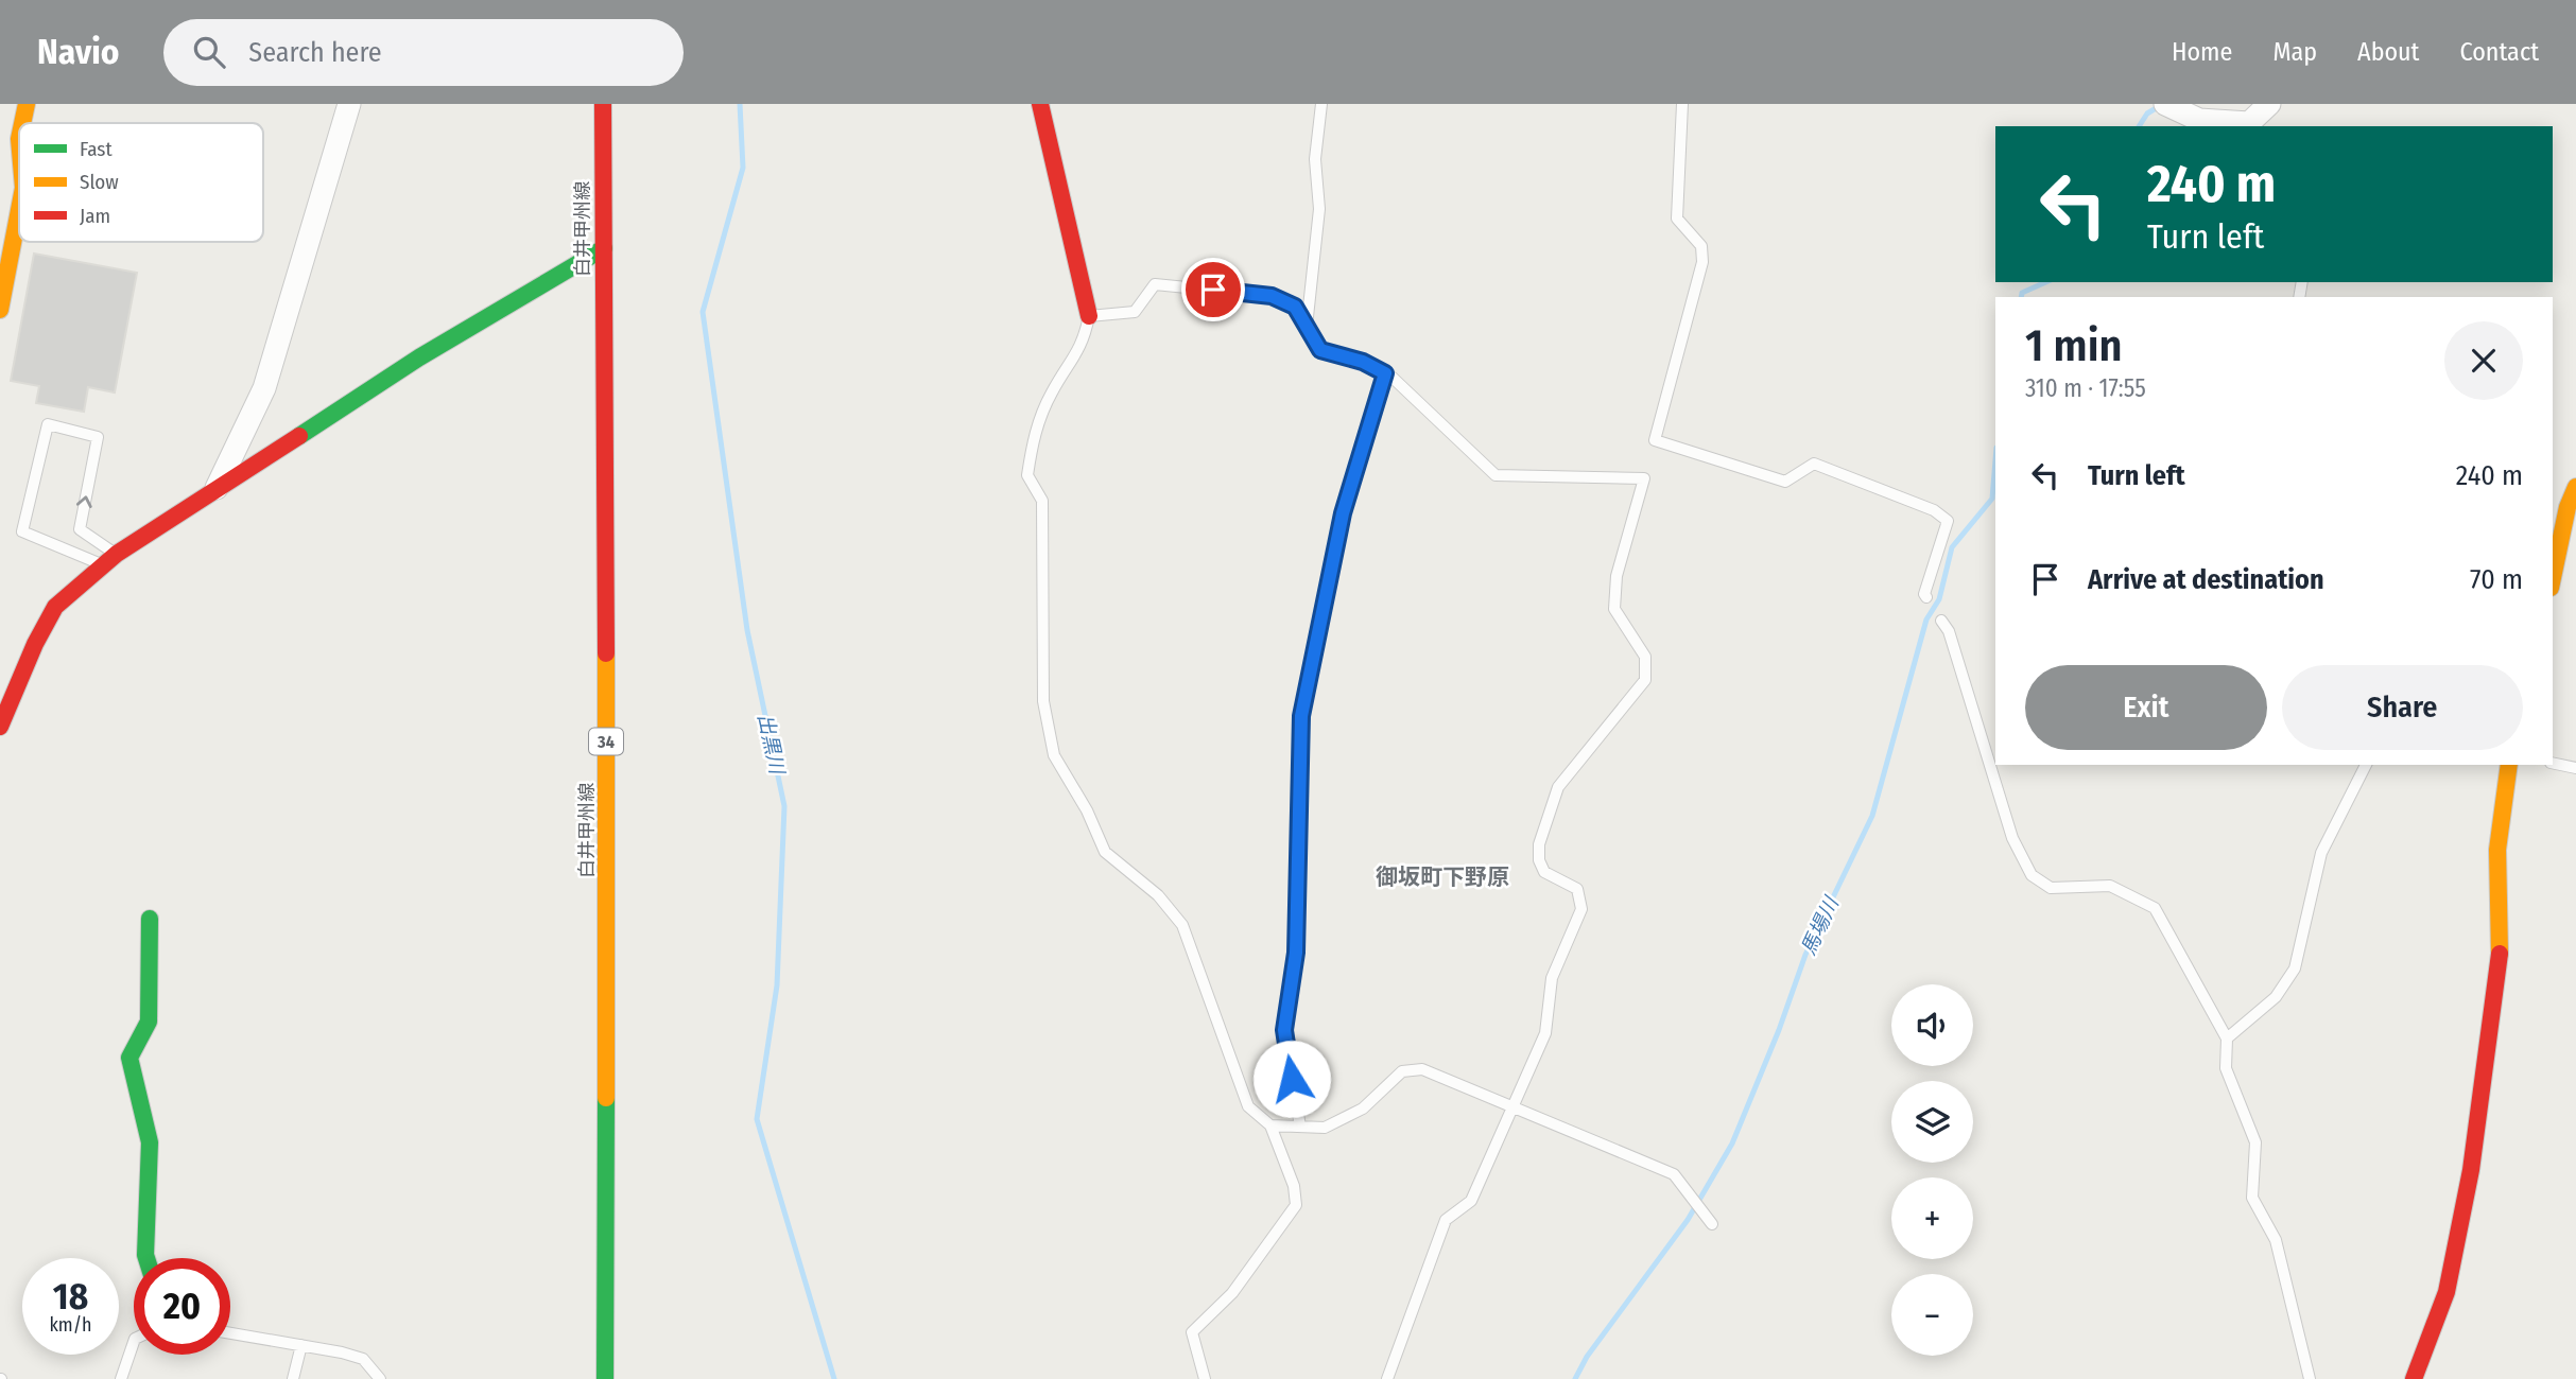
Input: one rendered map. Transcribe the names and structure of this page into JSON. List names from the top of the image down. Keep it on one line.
{"streets":{"street":["白井甲州線","34"]},"districts":["御坂町下野原"],"water":["出黒川","馬場川"],"legend":["Fast","Slow","Jam"],"page":{"header":"Navio","search":"Search here","nav":["Home","Map","About","Contact"],"turn":["240 m","Turn left"],"heading":["1 min","310 m · 17:55"],"list":[{"name":"Turn left","value":"240 m"},{"name":"Arrive at destination","value":"70 m"}],"buttons":["Exit","Share"],"map_buttons":["+","−"],"speed":"18 km/h","limit":"20"}}
